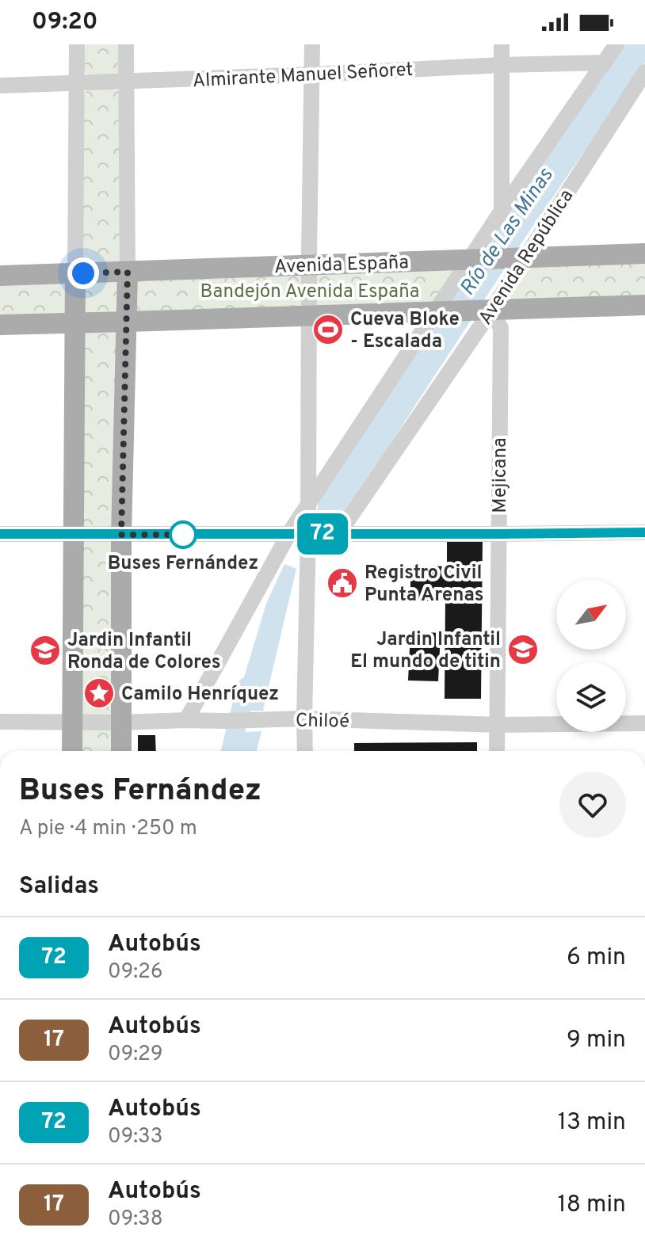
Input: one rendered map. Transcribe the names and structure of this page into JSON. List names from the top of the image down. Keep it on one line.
{"streets":{"main road":["Avenida España"],"street":["Almirante Manuel Señoret","Avenida República","Mejicana","Chiloé"]},"crossings":[["Avenida República","Avenida España"],["Avenida República","Mejicana"],["Mejicana","Chiloé"]],"water":["Río de Las Minas"],"parks":["Bandejón Avenida España"],"places":{"sports":["Cueva Bloke - Escalada"],"other":["Buses Fernández"],"public building":["Registro Civil Punta Arenas"],"school or university":["Jardin Infantil El mundo de titin","Jardin Infantil Ronda de Colores"],"place":["Camilo Henríquez"]},"lines":["bus line 72"],"north":"top right","page":{"status":"09:20","on_map":"72","heading":[["Buses Fernández","A pie · 4 min · 250 m"],"Salidas"],"list":[{"mark":"72","name":"Autobús","note":"09:26","value":"6 min"},{"mark":"17","name":"Autobús","note":"09:29","value":"9 min"},{"mark":"72","name":"Autobús","note":"09:33","value":"13 min"},{"mark":"17","name":"Autobús","note":"09:38","value":"18 min"}]}}
